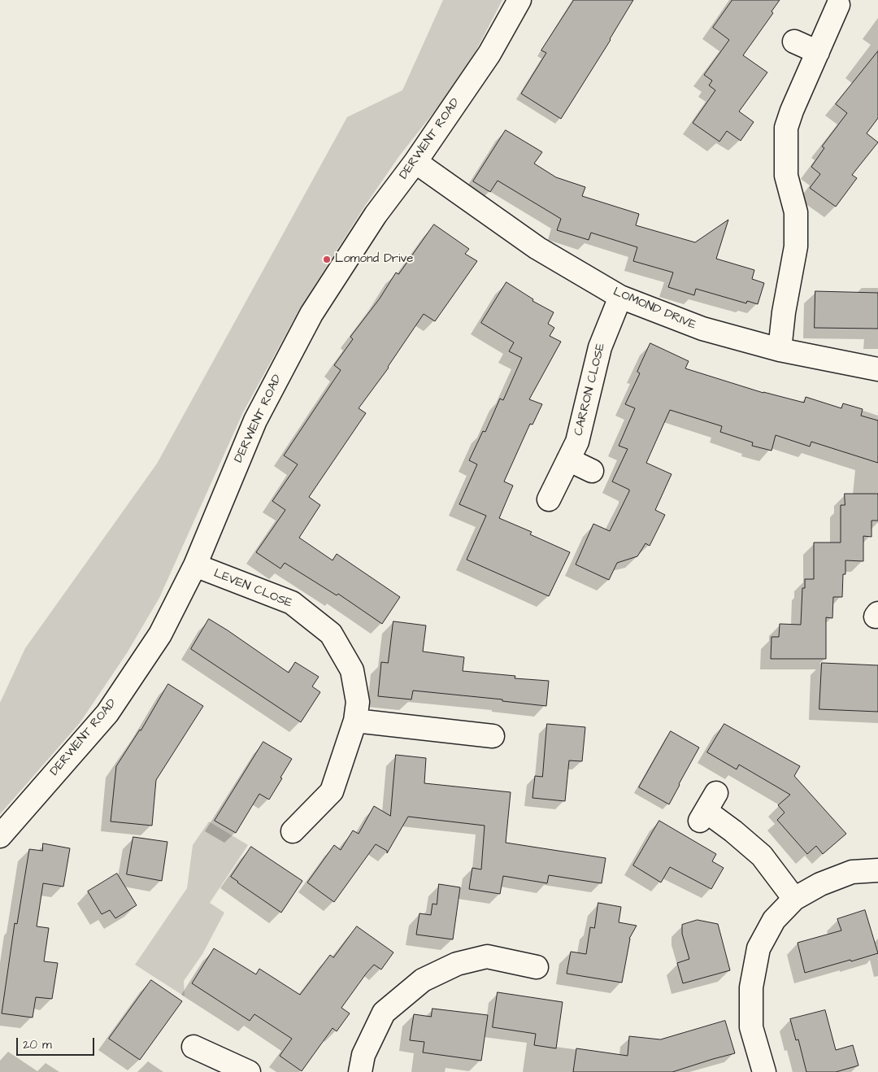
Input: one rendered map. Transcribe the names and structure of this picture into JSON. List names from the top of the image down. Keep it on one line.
{"streets":{"street":["DERWENT ROAD","LOMOND DRIVE","CARRON CLOSE","LEVEN CLOSE"]},"crossings":[["DERWENT ROAD","LOMOND DRIVE"],["DERWENT ROAD","LEVEN CLOSE"],["LOMOND DRIVE","CARRON CLOSE"]],"places":["Lomond Drive"],"scale_bar":"20 m"}
